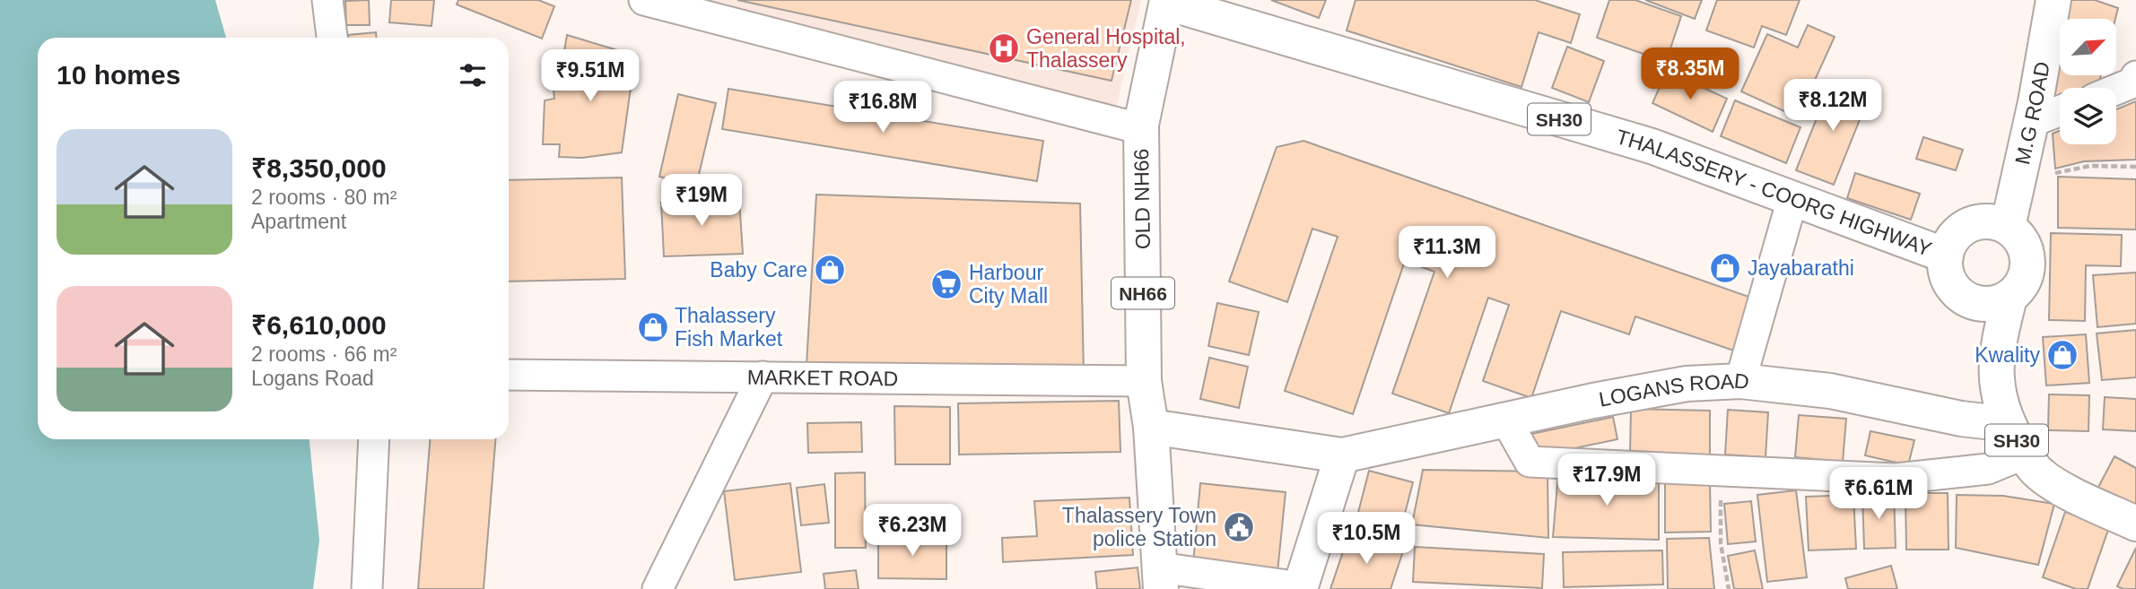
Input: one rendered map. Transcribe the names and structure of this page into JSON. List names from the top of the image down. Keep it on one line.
{"streets":{"main road":["M.G ROAD","SH30","THALASSERY - COORG HIGHWAY","OLD NH66","NH66","LOGANS ROAD"],"street":["MARKET ROAD"]},"crossings":[["M.G ROAD","SH30"],["M.G ROAD","THALASSERY - COORG HIGHWAY"],["SH30","THALASSERY - COORG HIGHWAY"],["SH30","LOGANS ROAD"],["THALASSERY - COORG HIGHWAY","OLD NH66"],["OLD NH66","MARKET ROAD"],["OLD NH66","LOGANS ROAD"]],"places":{"hospital":["General Hospital, Thalassery"],"shop":["Jayabarathi","Baby Care","Thalassery Fish Market","Kwality"],"supermarket":["Harbour City Mall"],"public building":["Thalassery Town police Station"]},"north":"top right","page":{"heading":"10 homes","price":["₹8.35M","₹9.51M","₹8.12M","₹16.8M","₹19M","₹11.3M","₹17.9M","₹6.61M","₹6.23M","₹10.5M"],"list":[{"name":"₹8,350,000","note":"2 rooms · 80 m² · Apartment"},{"name":"₹6,610,000","note":"2 rooms · 66 m² · Logans Road"}]}}
